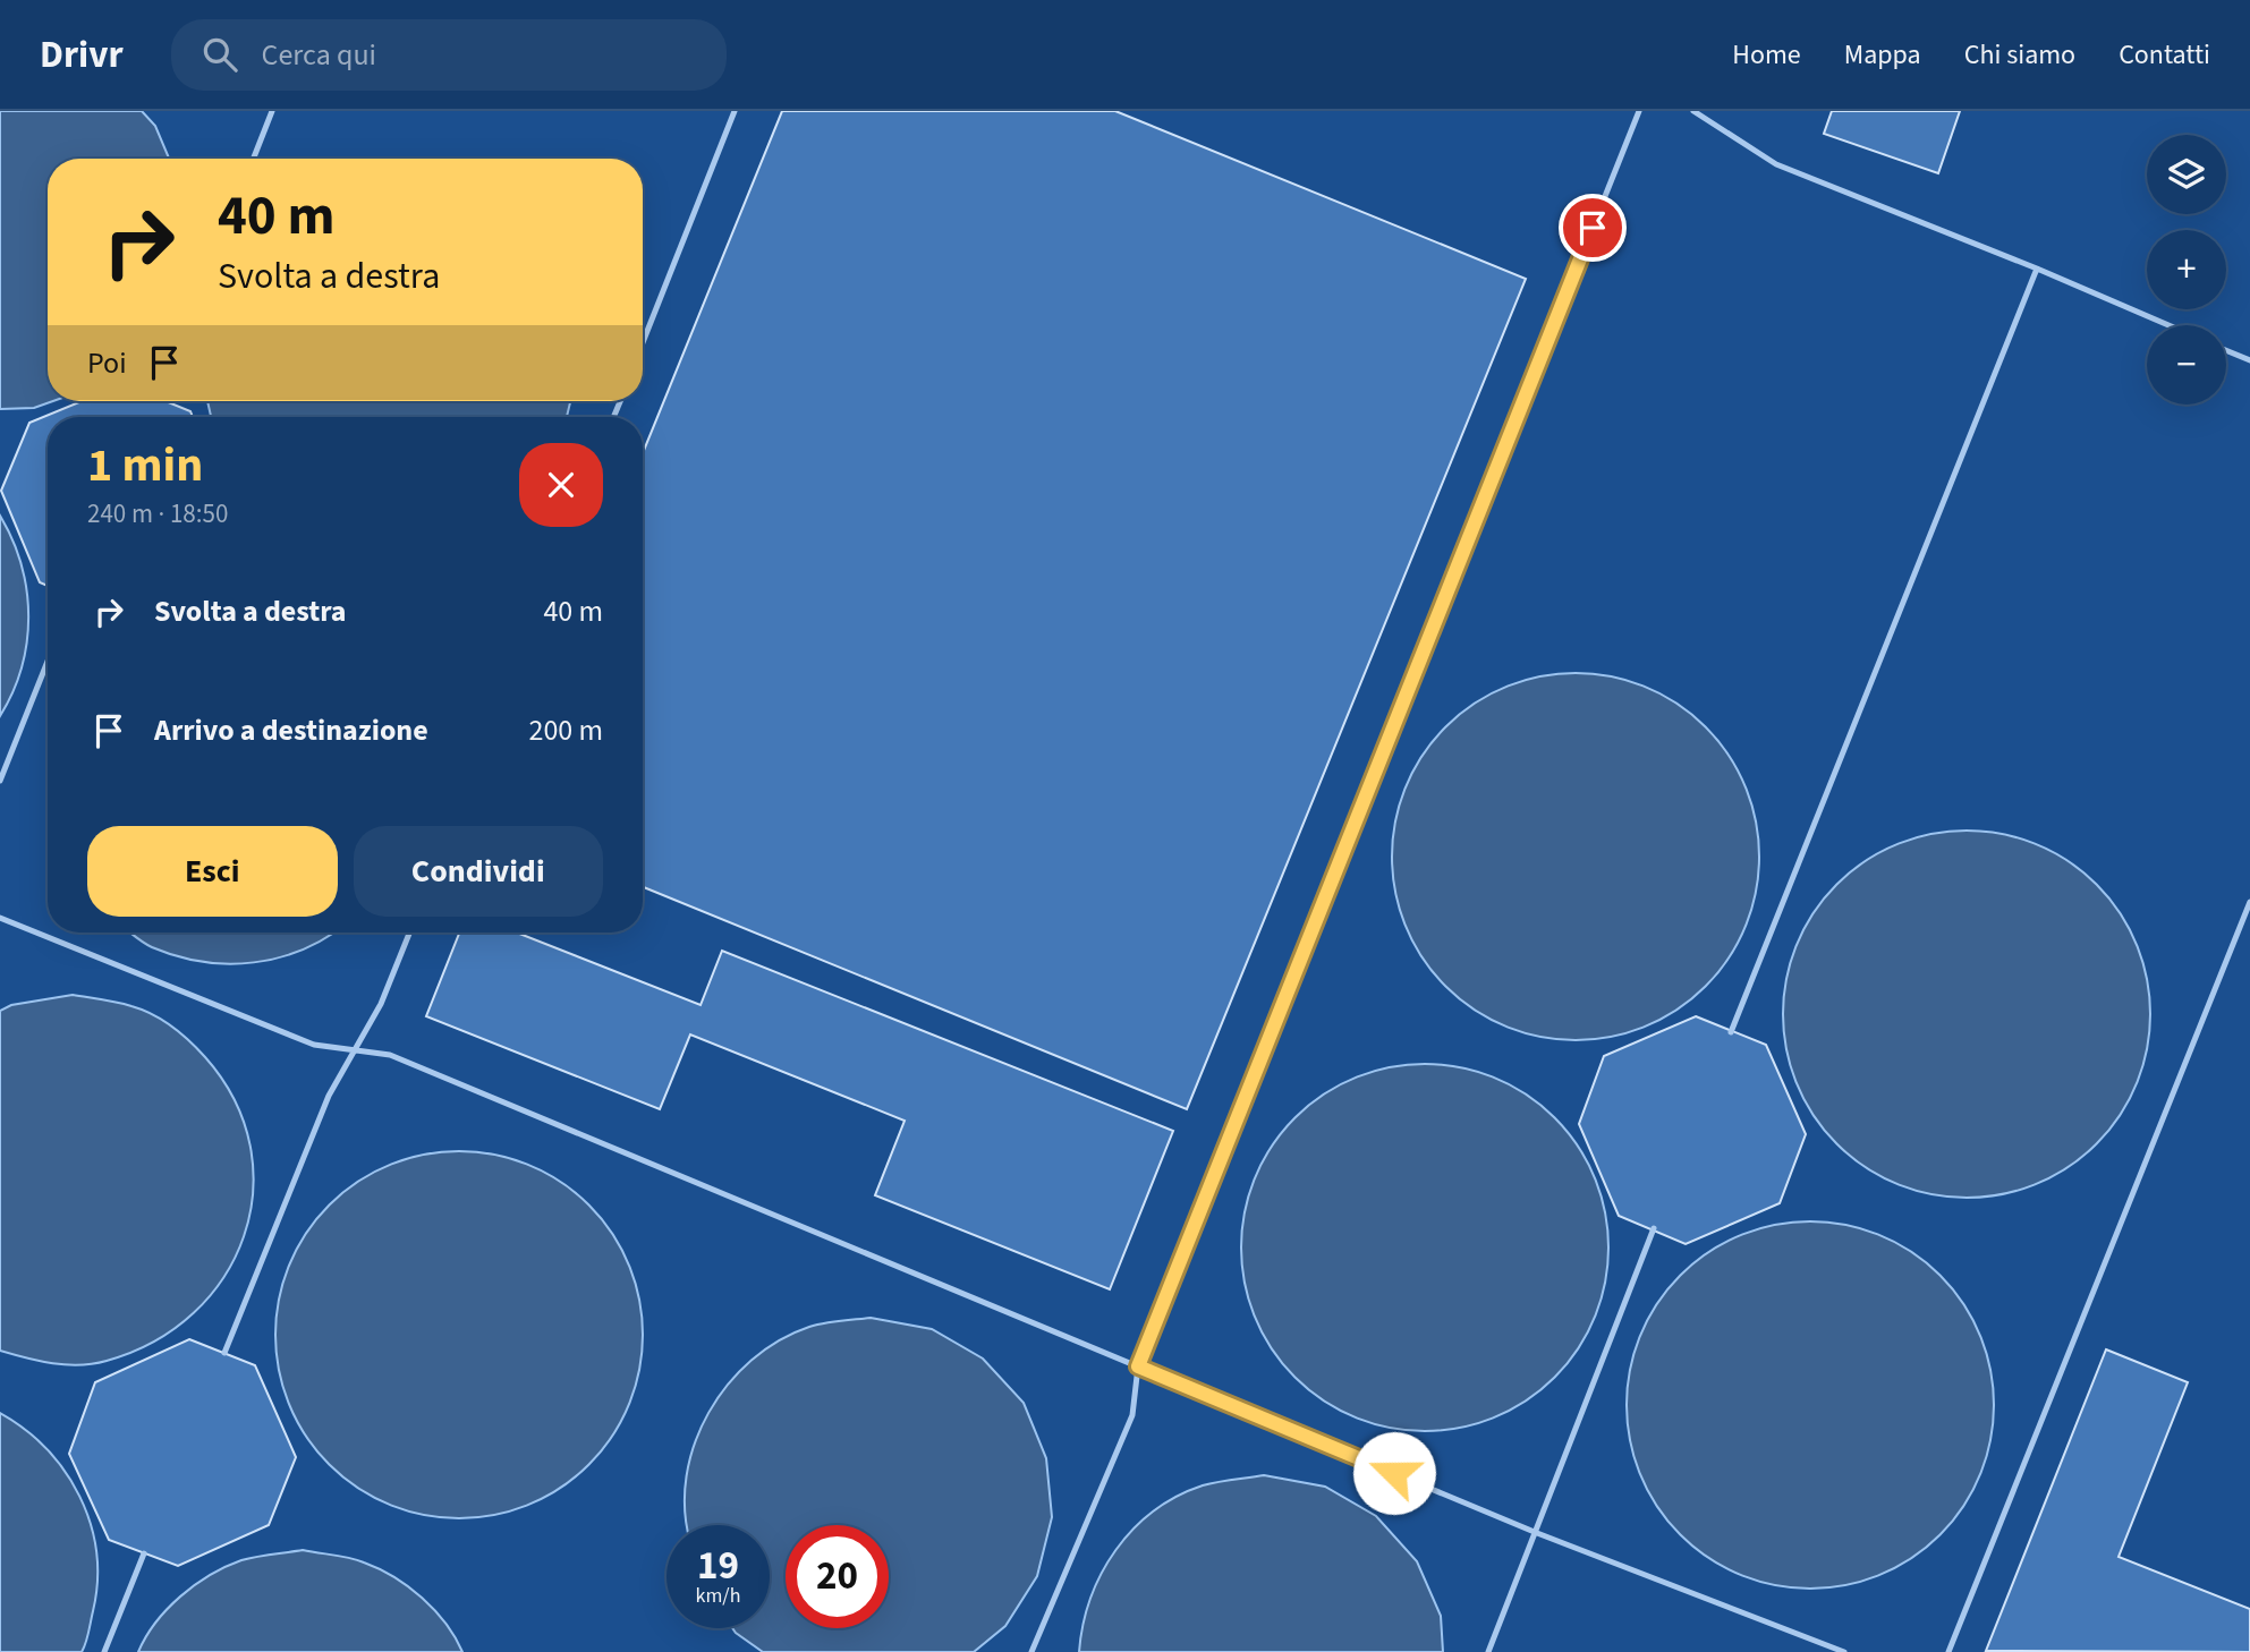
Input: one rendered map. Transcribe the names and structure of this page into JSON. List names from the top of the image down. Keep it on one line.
{"page":{"header":"Drivr","search":"Cerca qui","nav":["Home","Mappa","Chi siamo","Contatti"],"map_buttons":["+","−"],"turn":["40 m","Svolta a destra"],"then":"Poi","heading":["1 min","240 m · 18:50"],"list":[{"name":"Svolta a destra","value":"40 m"},{"name":"Arrivo a destinazione","value":"200 m"}],"buttons":["Esci","Condividi"],"speed":"19 km/h","limit":"20"}}
